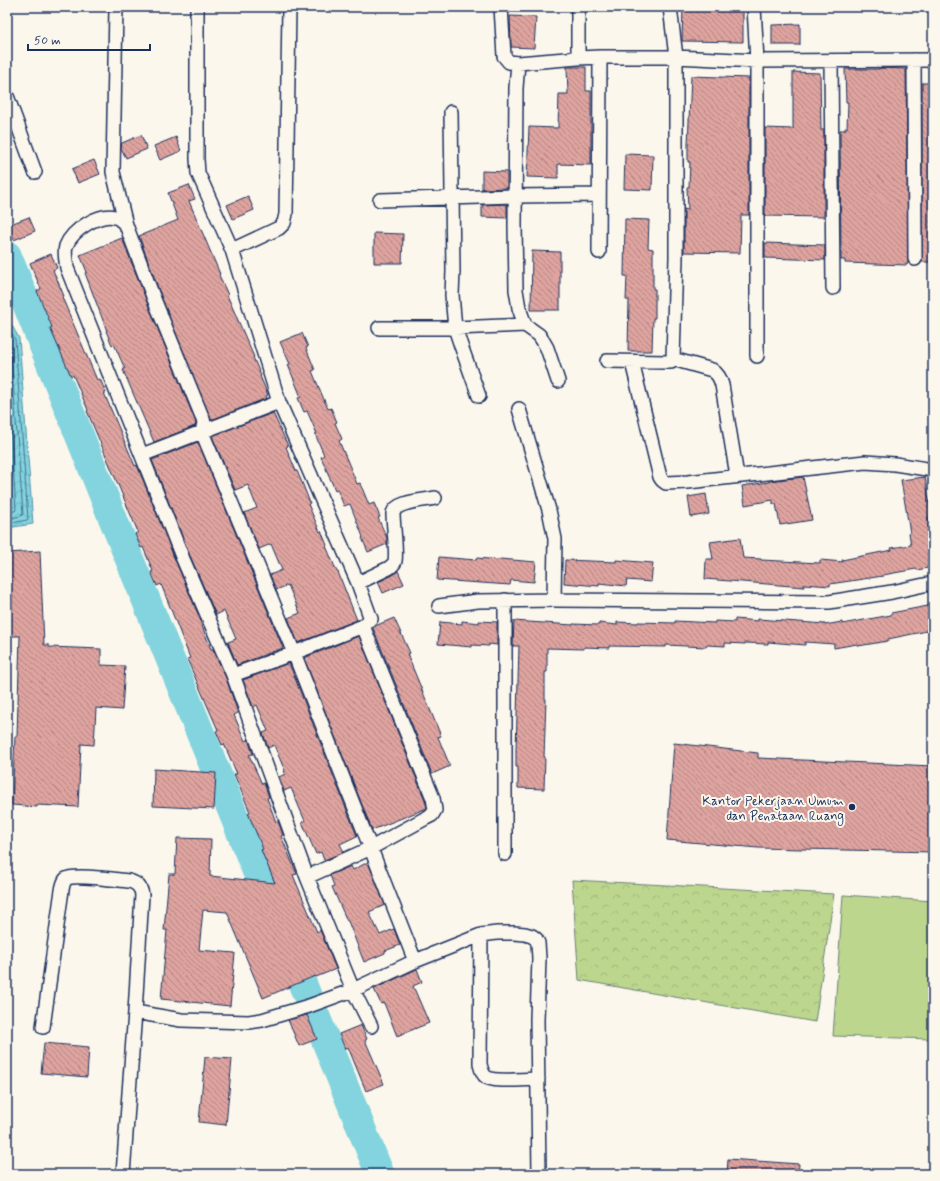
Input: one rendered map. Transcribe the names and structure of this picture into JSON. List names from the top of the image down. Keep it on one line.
{"places":["Kantor Pekerjaan Umum dan Penataan Ruang"],"scale_bar":"50 m"}
